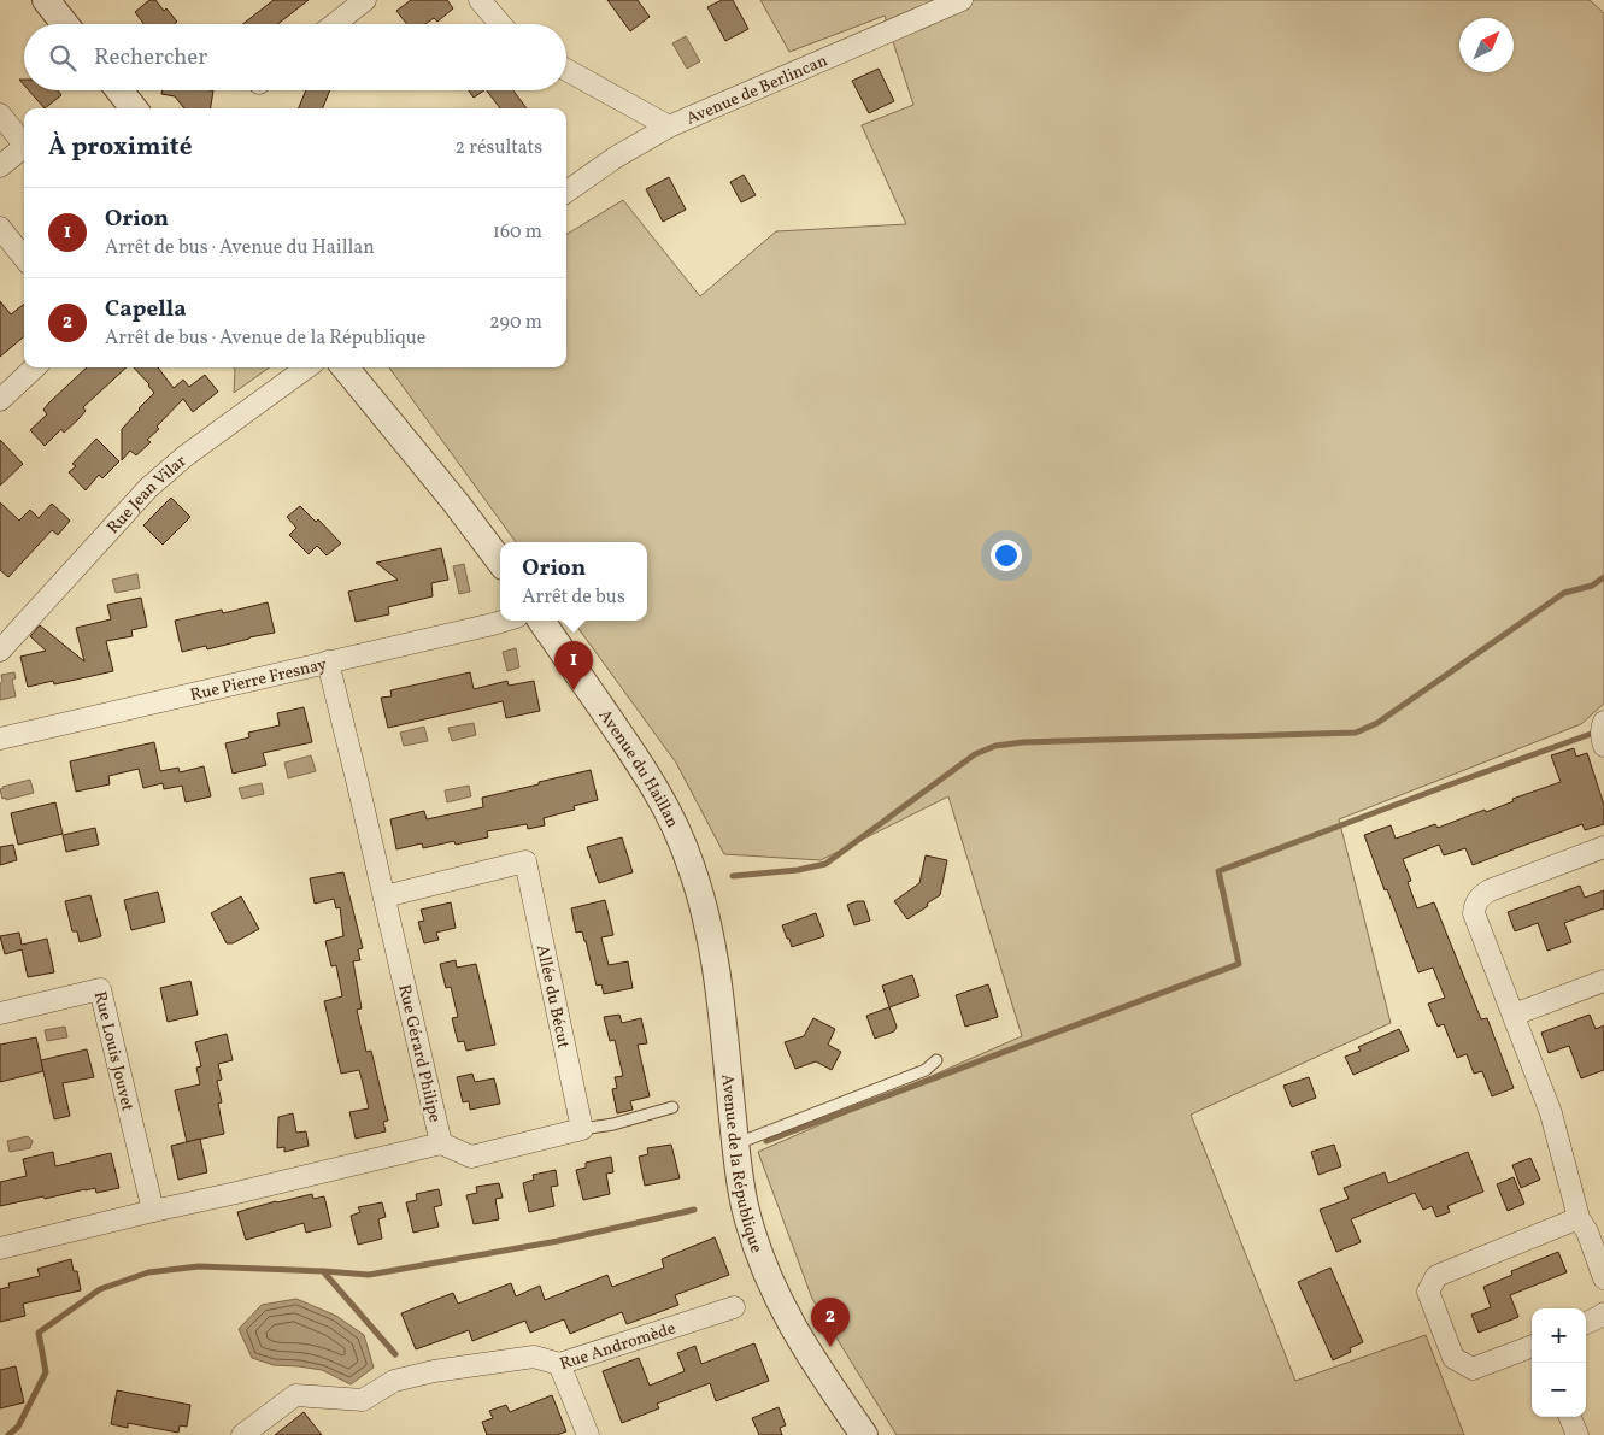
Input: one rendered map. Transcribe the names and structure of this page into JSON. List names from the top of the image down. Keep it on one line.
{"streets":{"street":["Avenue de Berlincan","Rue Jean Vilar","Rue Pierre Fresnay","Avenue du Haillan","Allée du Bécut","Rue Gérard Philipe","Rue Louis Jouvet","Avenue de la République","Rue Andromède"]},"crossings":[["Rue Pierre Fresnay","Rue Gérard Philipe"],["Avenue du Haillan","Avenue de la République"],["Allée du Bécut","Rue Gérard Philipe"],["Rue Gérard Philipe","Rue Louis Jouvet"]],"north":"top right","page":{"search":"Rechercher","heading":["À proximité","2 résultats"],"list":[{"mark":"1","name":"Orion","note":"Arrêt de bus · Avenue du Haillan","value":"160 m"},{"mark":"2","name":"Capella","note":"Arrêt de bus · Avenue de la République","value":"290 m"}],"popup":["Orion","Arrêt de bus"],"pins":["1","2"],"map_buttons":["+","−"]}}
